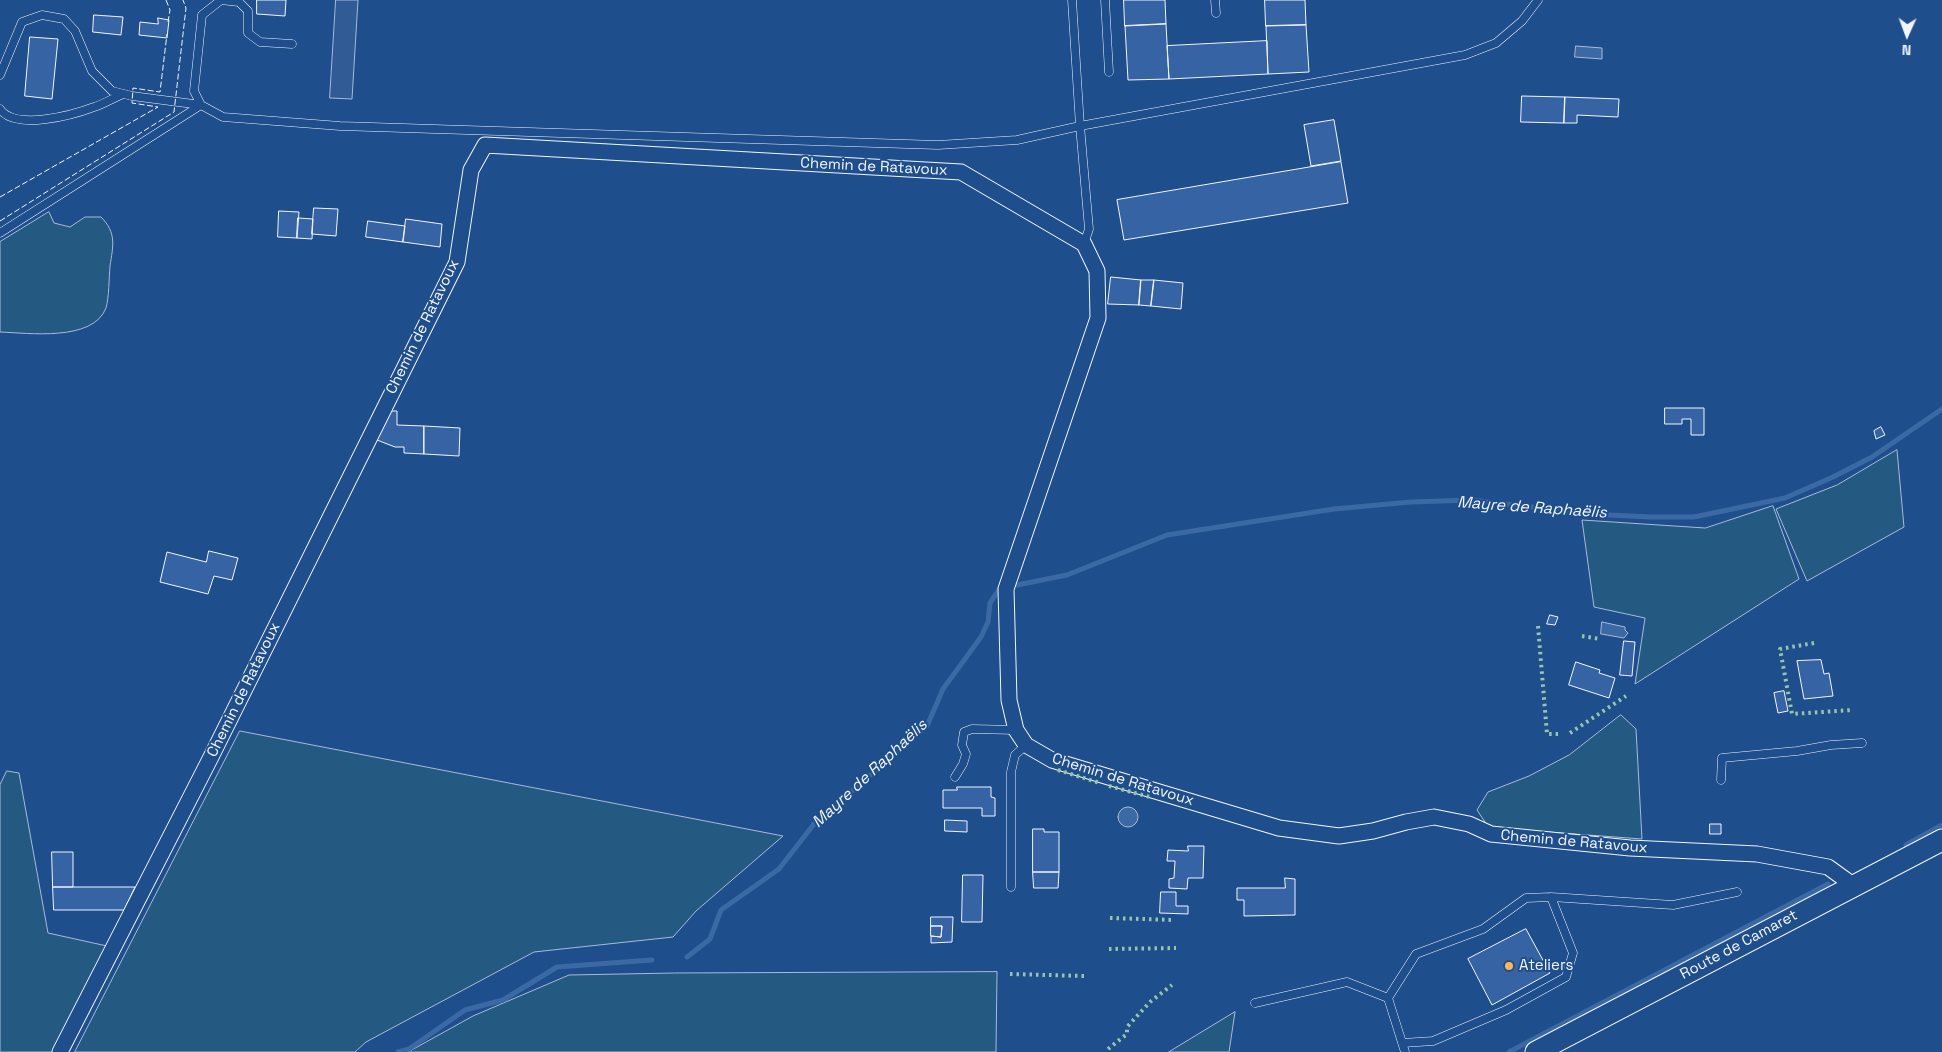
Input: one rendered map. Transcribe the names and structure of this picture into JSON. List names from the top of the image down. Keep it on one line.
{"streets":{"main road":["Route de Camaret"],"street":["Chemin de Ratavoux"]},"crossings":[["Chemin de Ratavoux","Route de Camaret"]],"water":["Mayre de Raphaëlis"],"places":["Ateliers"],"north":"bottom"}
